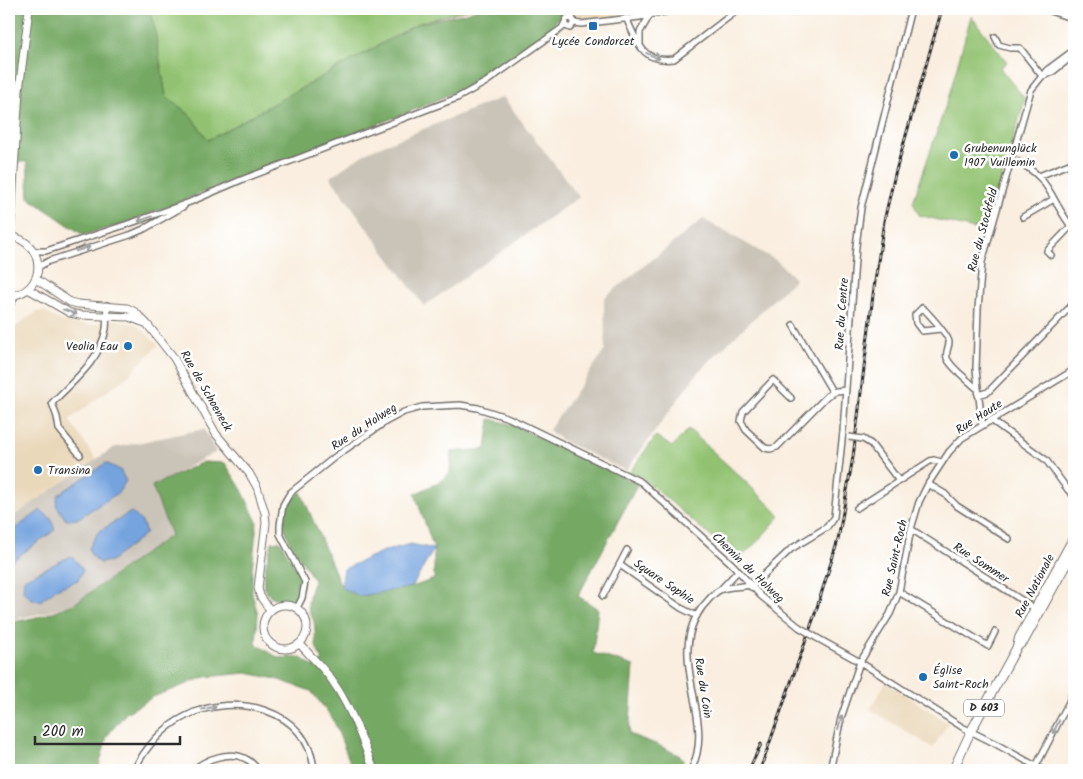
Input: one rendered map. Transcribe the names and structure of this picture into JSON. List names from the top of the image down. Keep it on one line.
{"streets":{"main road":["Rue de Schoeneck","Rue Nationale","D 603"],"street":["Rue du Stockfeld","Rue du Centre","Rue Haute","Rue du Holweg","Rue Saint-Roch","Rue Sommer","Chemin du Holweg","Square Sophie","Rue du Coin"]},"crossings":[["Rue du Stockfeld","Rue Haute"],["Rue du Centre","Chemin du Holweg"],["Rue de Schoeneck","Rue du Holweg"],["Rue Haute","Rue Saint-Roch"],["Rue du Holweg","Chemin du Holweg"],["Rue Saint-Roch","Rue Sommer"],["Rue Saint-Roch","Chemin du Holweg"],["Rue Sommer","Rue Nationale"],["Chemin du Holweg","Rue Nationale"],["Chemin du Holweg","Rue du Coin"],["Square Sophie","Rue du Coin"]],"places":{"transit":["Lycée Condorcet"],"other":["Grubenunglück 1907 Vuillemin","Veolia Eau","Transina","Église Saint-Roch"]},"scale_bar":"200 m"}
